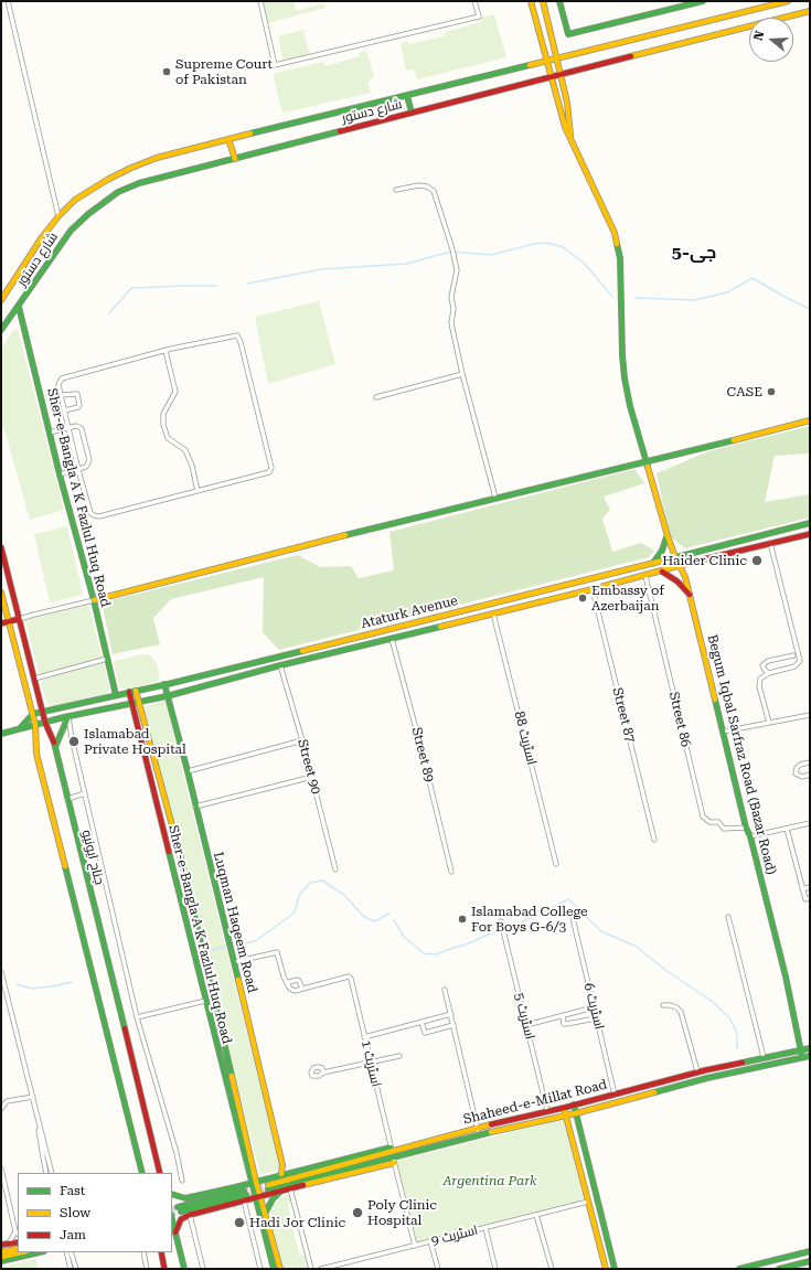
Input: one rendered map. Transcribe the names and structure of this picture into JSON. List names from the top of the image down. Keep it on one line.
{"streets":{"street":["شارع دستور","Sher-e-Bangla A K Fazlul Huq Road","Ataturk Avenue","Street 87","Street 86","اسٹریٹ 88","Street 89","Begum Iqbal Sarfraz Road (Bazar Road)","Street 90","جناح ایونیو","Luqman Haqeem Road","اسٹریٹ 6","اسٹریٹ 5","اسٹریٹ 1","Shaheed-e-Millat Road","اسٹریٹ 9"]},"crossings":[["شارع دستور","Sher-e-Bangla A K Fazlul Huq Road"],["شارع دستور","Begum Iqbal Sarfraz Road (Bazar Road)"],["Sher-e-Bangla A K Fazlul Huq Road","Ataturk Avenue"],["Sher-e-Bangla A K Fazlul Huq Road","Shaheed-e-Millat Road"],["Ataturk Avenue","Street 87"],["Ataturk Avenue","Street 86"],["Ataturk Avenue","اسٹریٹ 88"],["Ataturk Avenue","Street 89"],["Ataturk Avenue","Begum Iqbal Sarfraz Road (Bazar Road)"],["Ataturk Avenue","Street 90"],["Ataturk Avenue","جناح ایونیو"],["Ataturk Avenue","Luqman Haqeem Road"],["Street 86","Begum Iqbal Sarfraz Road (Bazar Road)"],["Begum Iqbal Sarfraz Road (Bazar Road)","Shaheed-e-Millat Road"],["Luqman Haqeem Road","Shaheed-e-Millat Road"],["اسٹریٹ 6","Shaheed-e-Millat Road"],["اسٹریٹ 5","Shaheed-e-Millat Road"],["اسٹریٹ 1","Shaheed-e-Millat Road"]],"districts":["جی-5"],"parks":["Argentina Park"],"places":["Supreme Court of Pakistan","CASE","Haider Clinic","Embassy of Azerbaijan","Islamabad Private Hospital","Islamabad College For Boys G-6/3","Poly Clinic Hospital","Hadi Jor Clinic"],"legend":["Fast","Slow","Jam"],"north":"left"}
